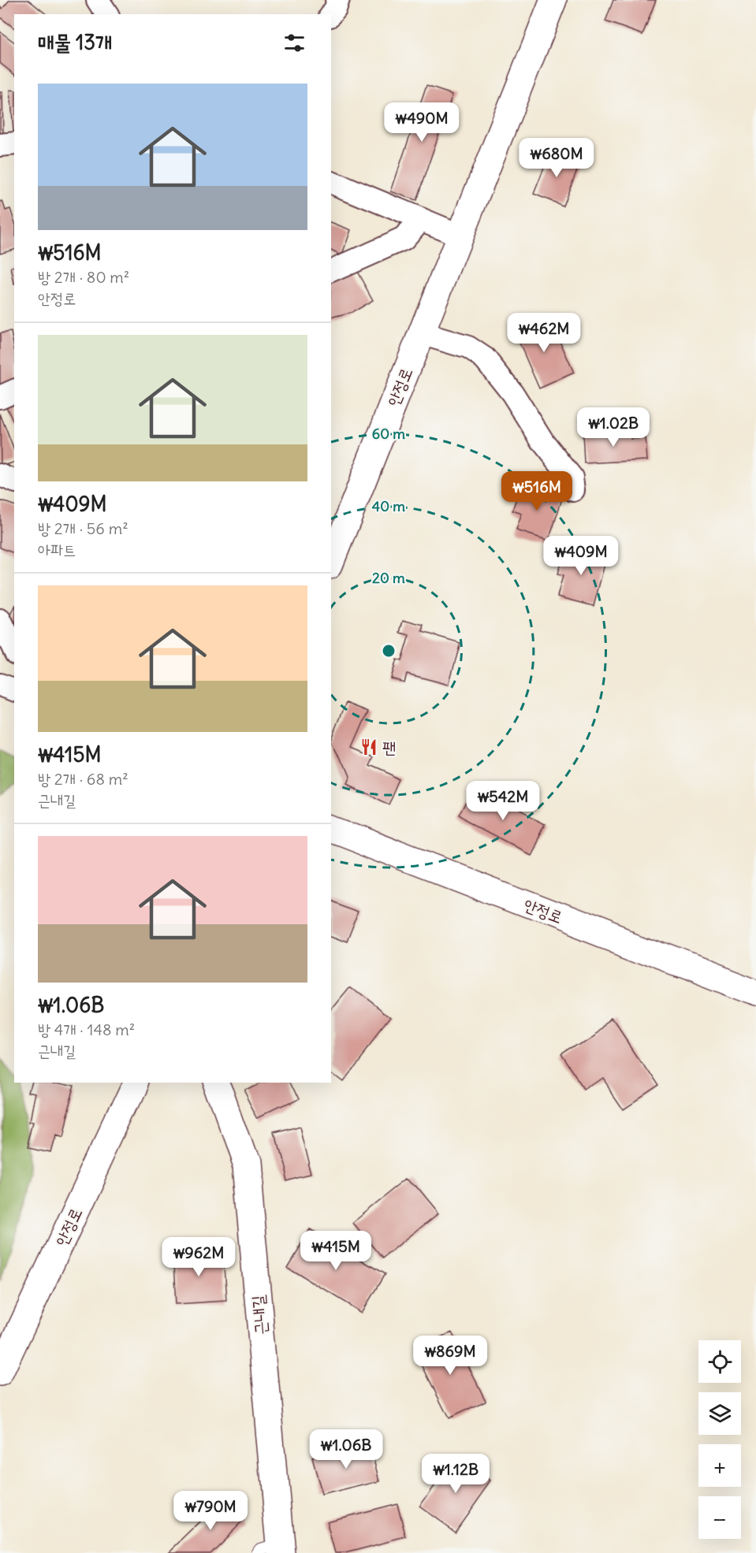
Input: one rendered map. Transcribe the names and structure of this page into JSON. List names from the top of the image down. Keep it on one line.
{"streets":{"main road":["안정로","근내길"]},"places":{"restaurant":["팬"]},"page":{"heading":"매물 13개","list":[{"name":"₩516M","note":"방 2개 · 80 m² · 안정로"},{"name":"₩409M","note":"방 2개 · 56 m² · 아파트"},{"name":"₩415M","note":"방 2개 · 68 m² · 근내길"},{"name":"₩1.06B","note":"방 4개 · 148 m² · 근내길"}],"price":["₩490M","₩680M","₩462M","₩1.02B","₩516M","₩409M","₩542M","₩415M","₩962M","₩869M","₩1.06B","₩1.12B","₩790M"],"map_buttons":["+","−"]},"rings":["60 m","40 m","20 m"]}
